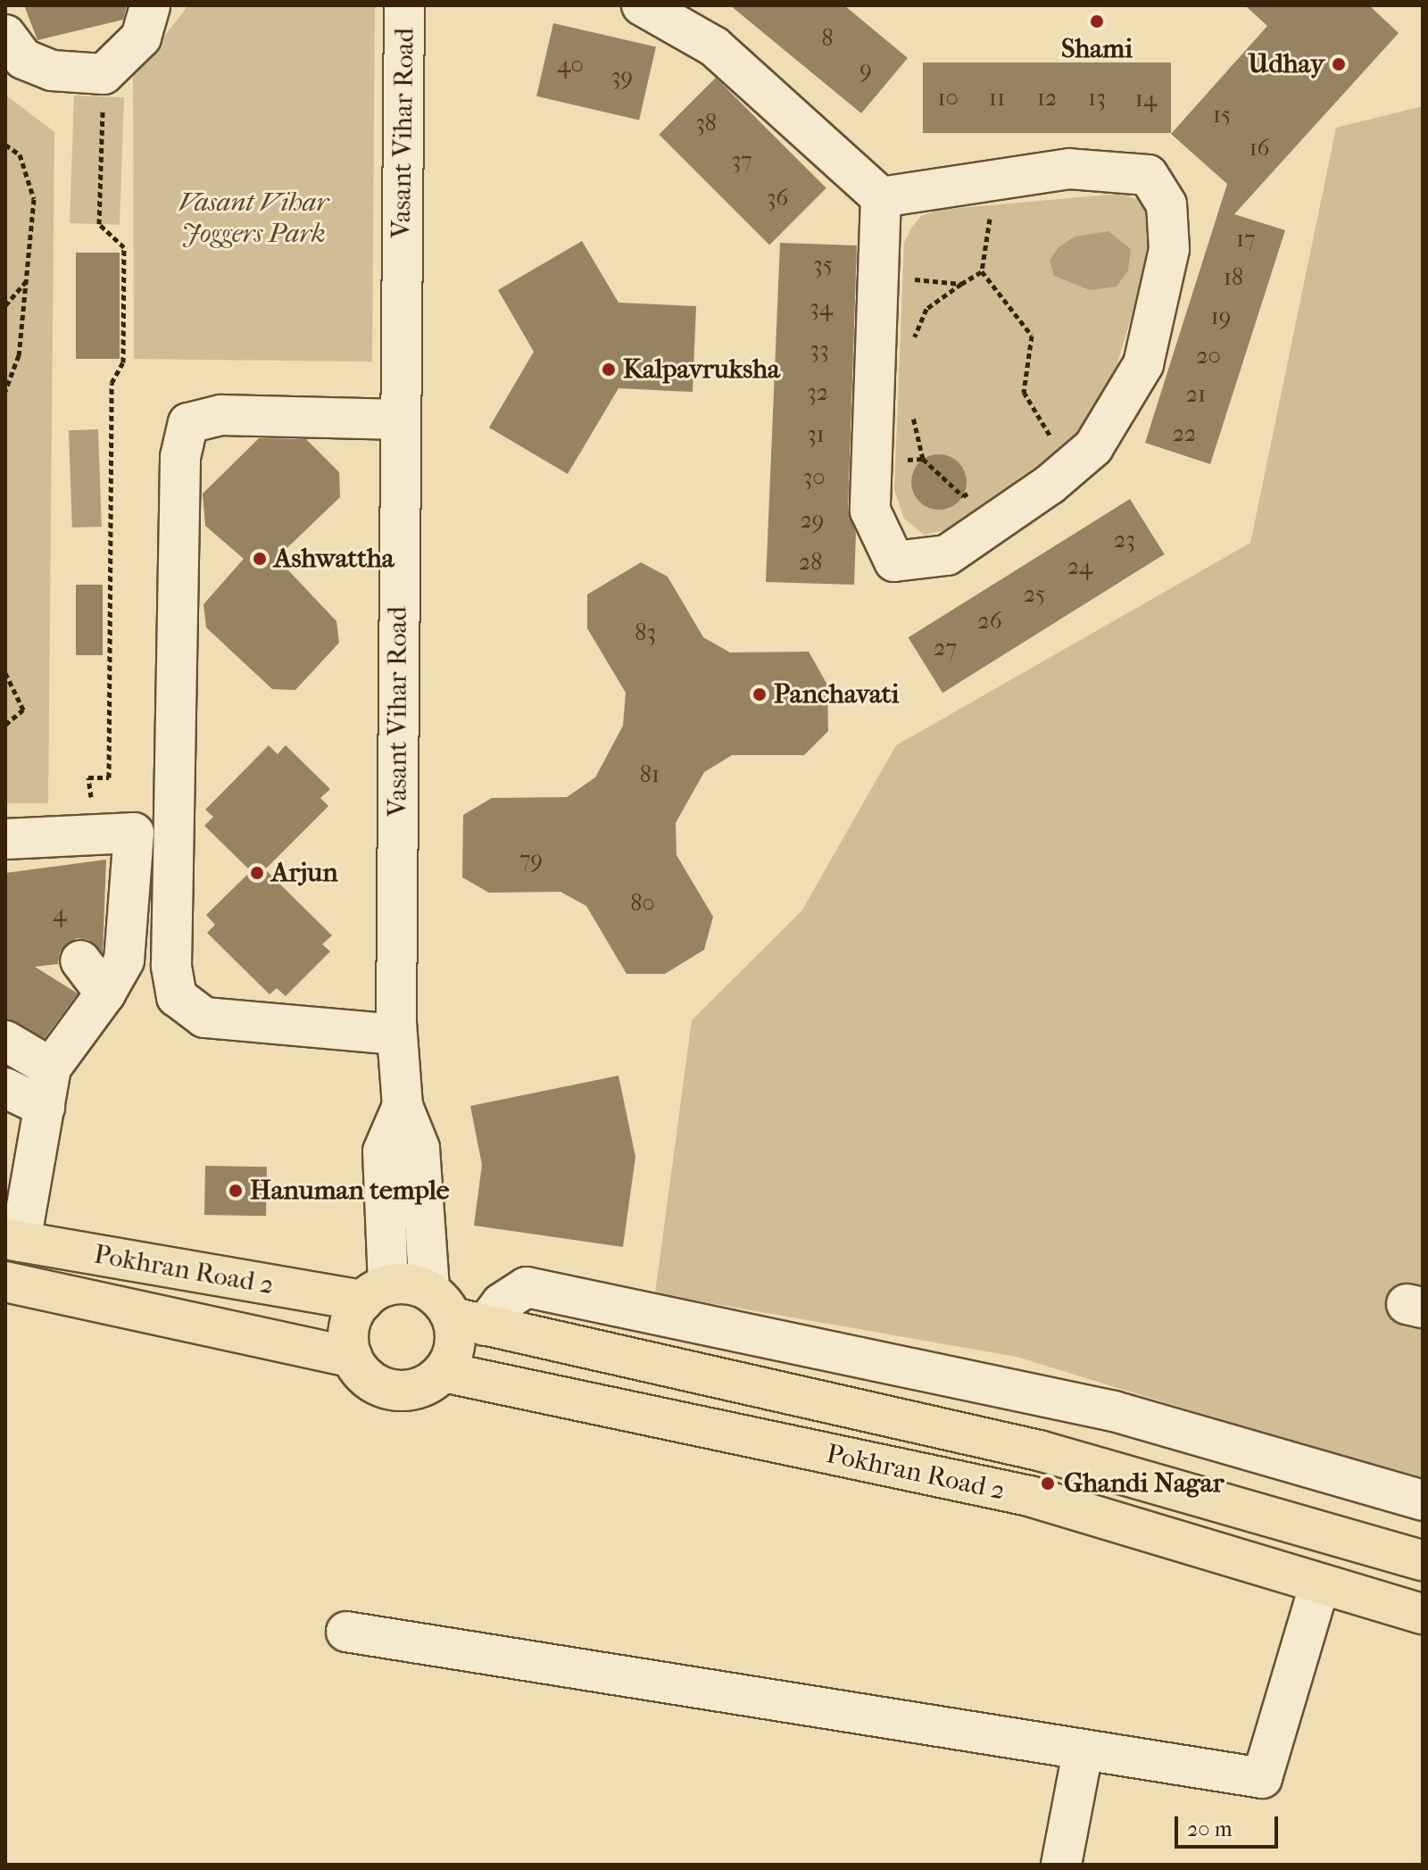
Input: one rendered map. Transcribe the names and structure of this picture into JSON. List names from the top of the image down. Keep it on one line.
{"streets":{"main road":["Pokhran Road 2"],"street":["Vasant Vihar Road"]},"crossings":[["Vasant Vihar Road","Pokhran Road 2"]],"parks":["Vasant Vihar Joggers Park"],"places":["Shami","Udhay","Kalpavruksha","Ashwattha","Panchavati","Arjun","Hanuman temple","Ghandi Nagar"],"house_numbers":["8","40","9","39","10","11","12","13","14","15","38","16","37","36","17","35","18","34","19","33","20","32","21","22","31","30","29","23","28","24","25","26","83","27","81","79","80","4"],"scale_bar":"20 m"}
